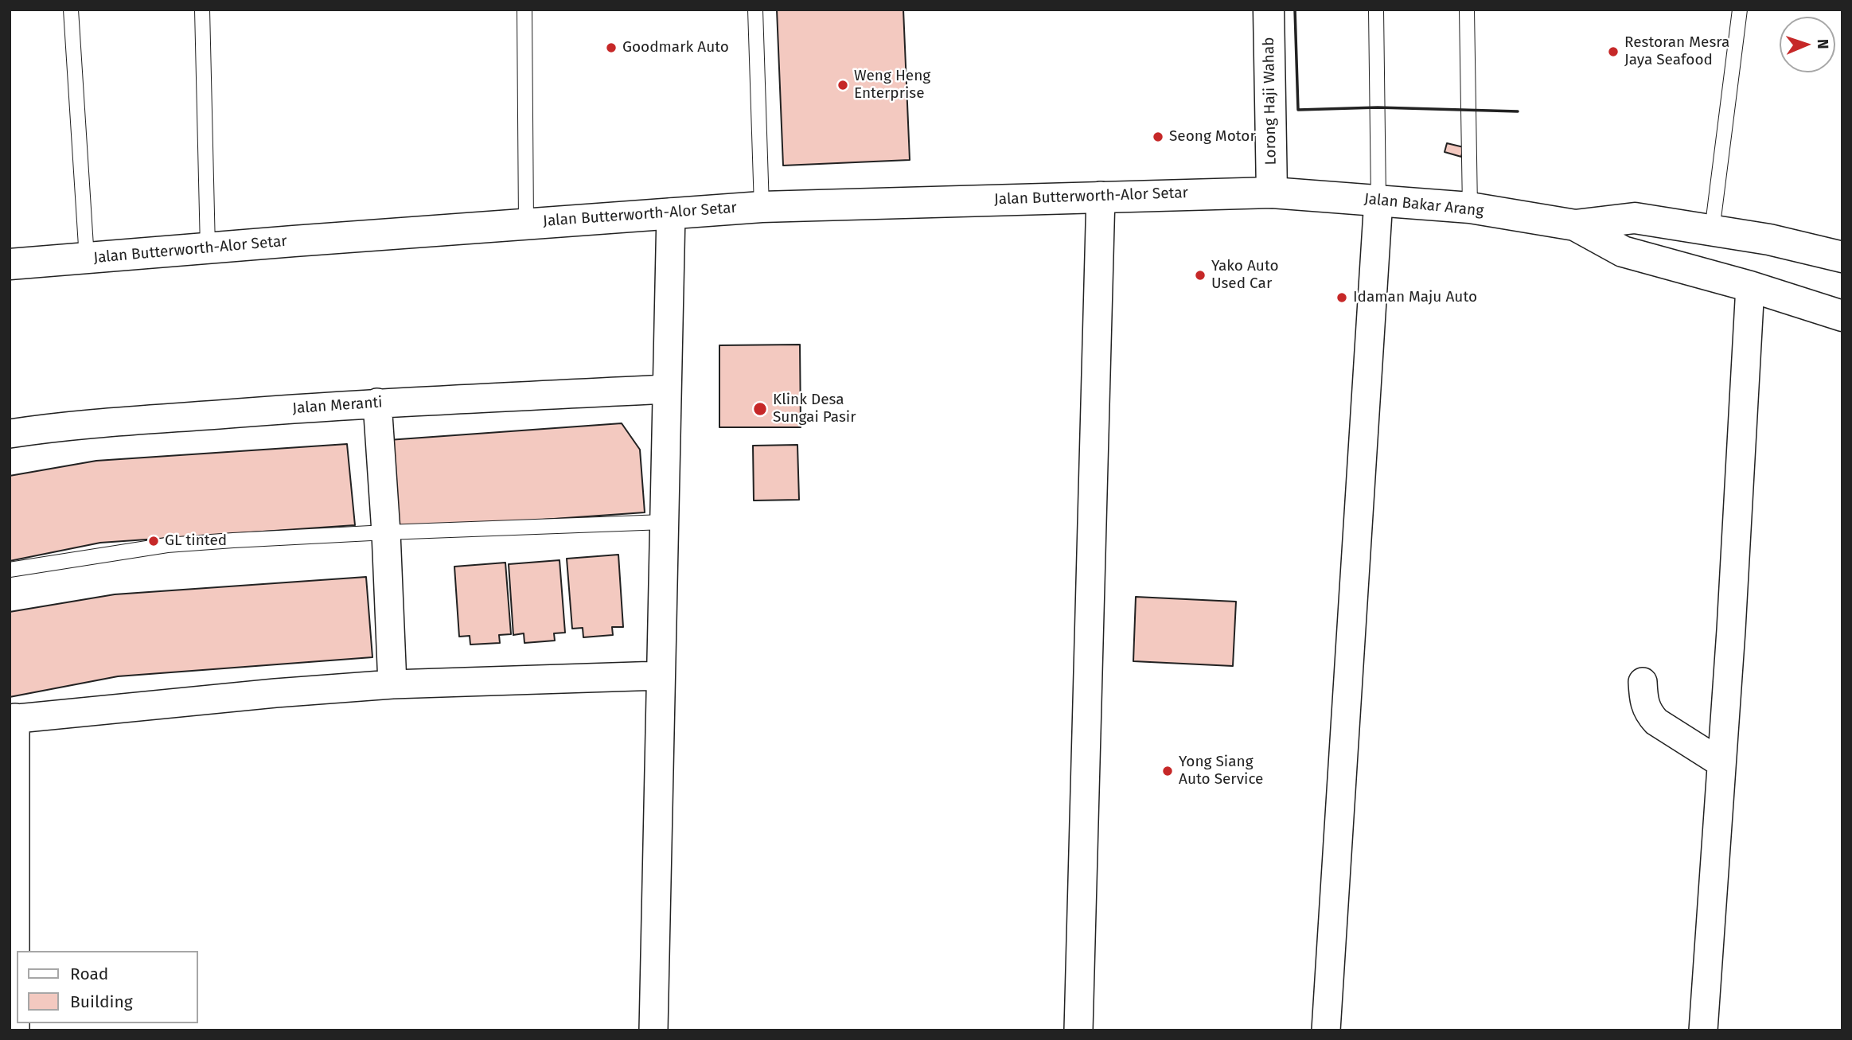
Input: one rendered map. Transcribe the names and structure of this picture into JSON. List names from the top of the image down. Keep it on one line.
{"streets":{"main road":["Lorong Haji Wahab","Jalan Butterworth-Alor Setar","Jalan Bakar Arang"],"street":["Jalan Meranti"]},"crossings":[["Lorong Haji Wahab","Jalan Butterworth-Alor Setar"],["Lorong Haji Wahab","Jalan Bakar Arang"],["Jalan Butterworth-Alor Setar","Jalan Bakar Arang"]],"places":["Goodmark Auto","Restoran Mesra Jaya Seafood","Weng Heng Enterprise","Seong Motor","Yako Auto Used Car","Idaman Maju Auto","Klink Desa Sungai Pasir","GL tinted","Yong Siang Auto Service"],"legend":["Road","Building"],"north":"right"}
